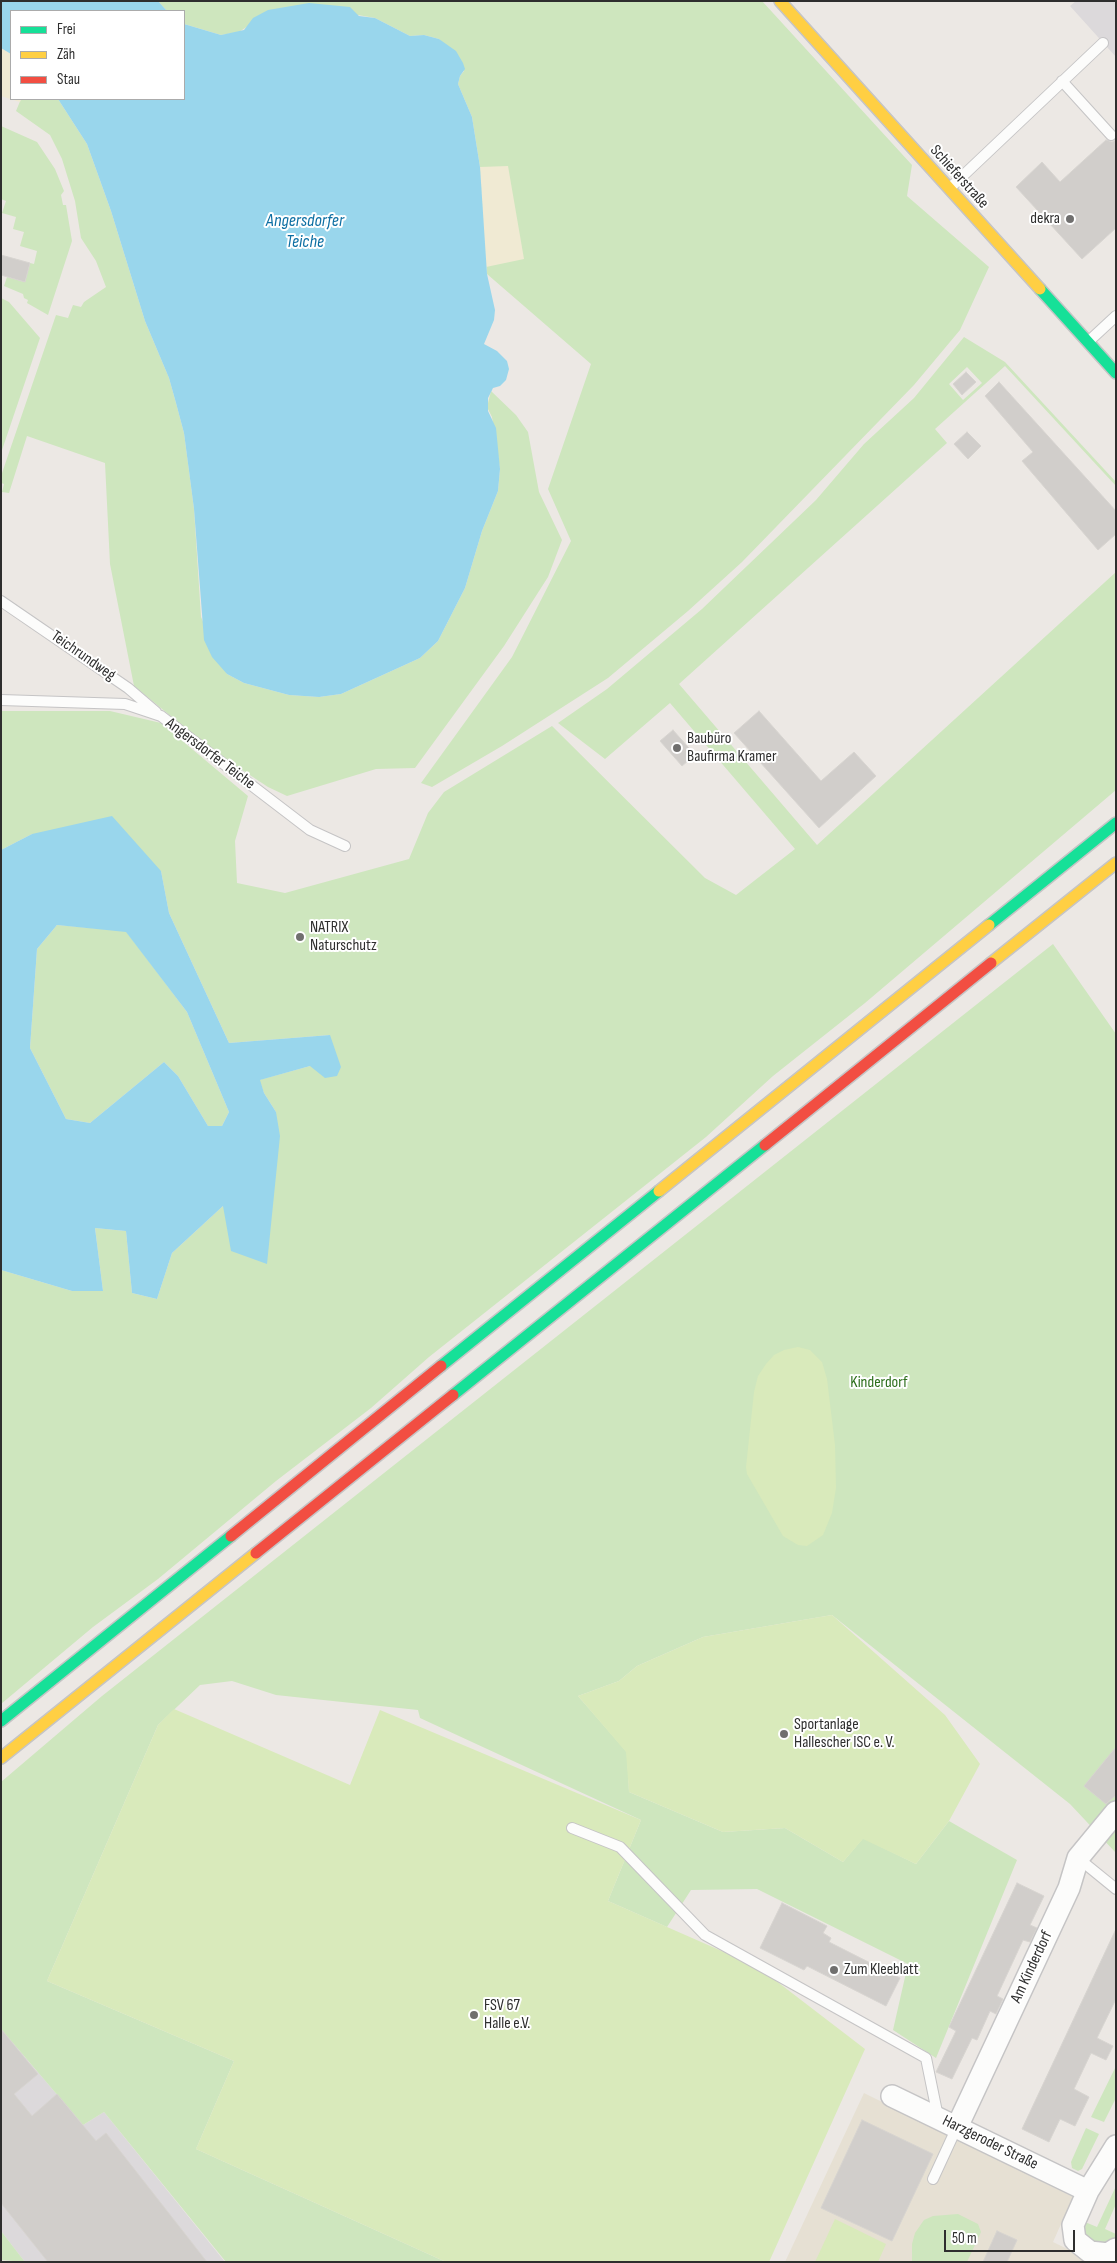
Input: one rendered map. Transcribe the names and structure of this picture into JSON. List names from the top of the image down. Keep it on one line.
{"streets":{"main road":["Schieferstraße"],"street":["Am Kinderdorf","Harzgeroder Straße"],"lane":["Teichrundweg","Angersdorfer Teiche"]},"crossings":[["Teichrundweg","Angersdorfer Teiche"],["Am Kinderdorf","Harzgeroder Straße"]],"water":["Angersdorfer Teiche"],"parks":["Kinderdorf"],"places":["dekra","Baubüro Baufirma Kramer","NATRIX Naturschutz","Sportanlage Hallescher ISC e. V.","Zum Kleeblatt","FSV 67 Halle e.V."],"legend":["Frei","Zäh","Stau"],"scale_bar":"50 m"}
